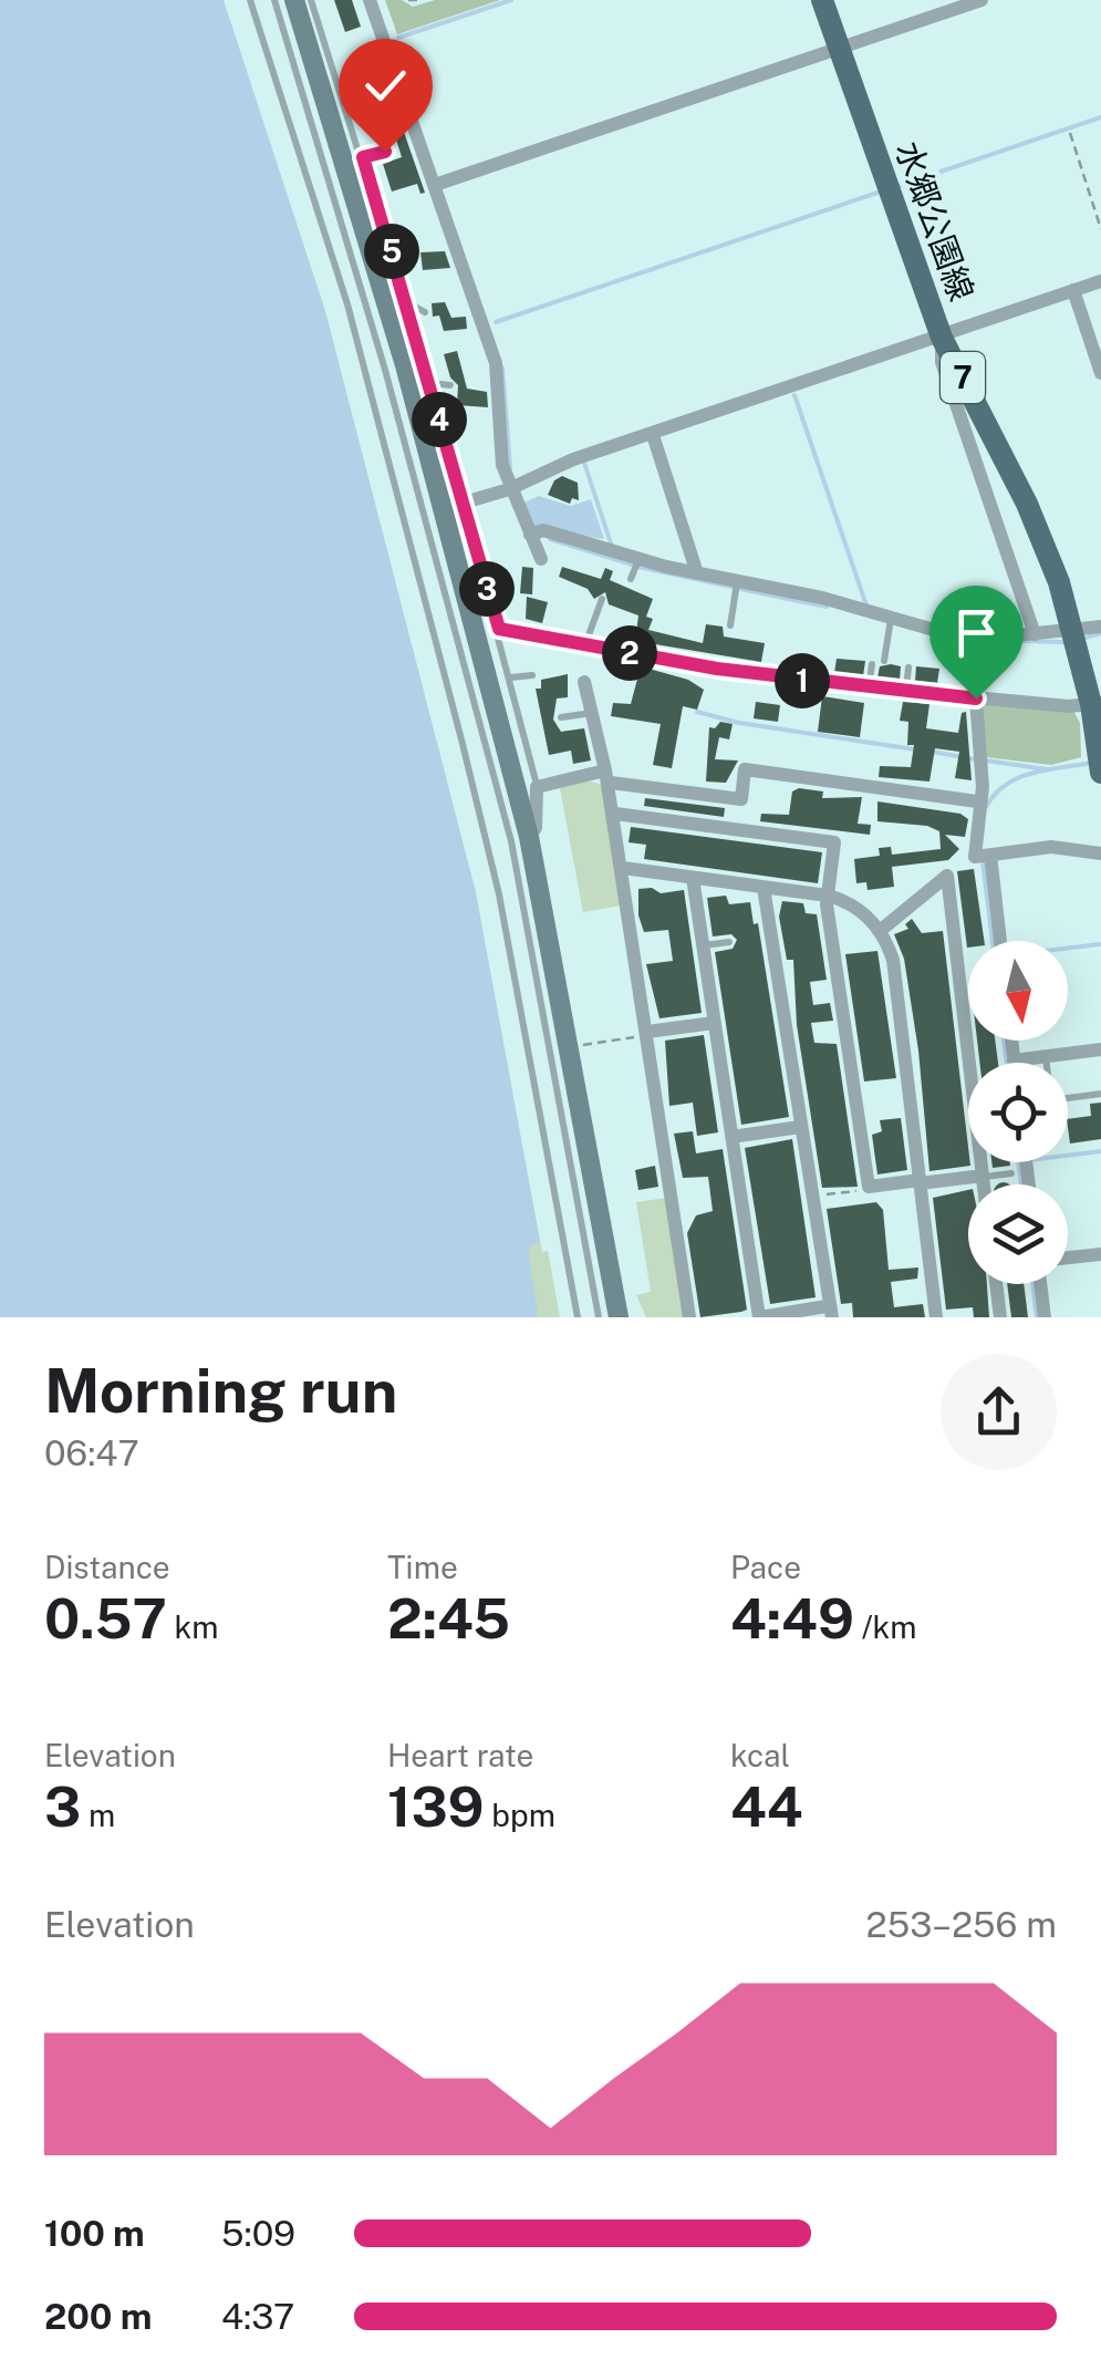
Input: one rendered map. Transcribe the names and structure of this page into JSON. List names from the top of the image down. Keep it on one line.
{"streets":{"main road":["水郷公園線","7"]},"north":"bottom","page":{"pins":["5","4","3","2","1"],"heading":["Morning run","06:47"],"stats":[["Distance","0.57 km"],["Time","2:45"],["Pace","4:49 /km"],["Elevation","3 m"],["Heart rate","139 bpm"],["kcal","44"]],"chart":["Elevation","253–256 m"],"list":[{"name":"100 m","note":"5:09"},{"name":"200 m","note":"4:37"}]}}
